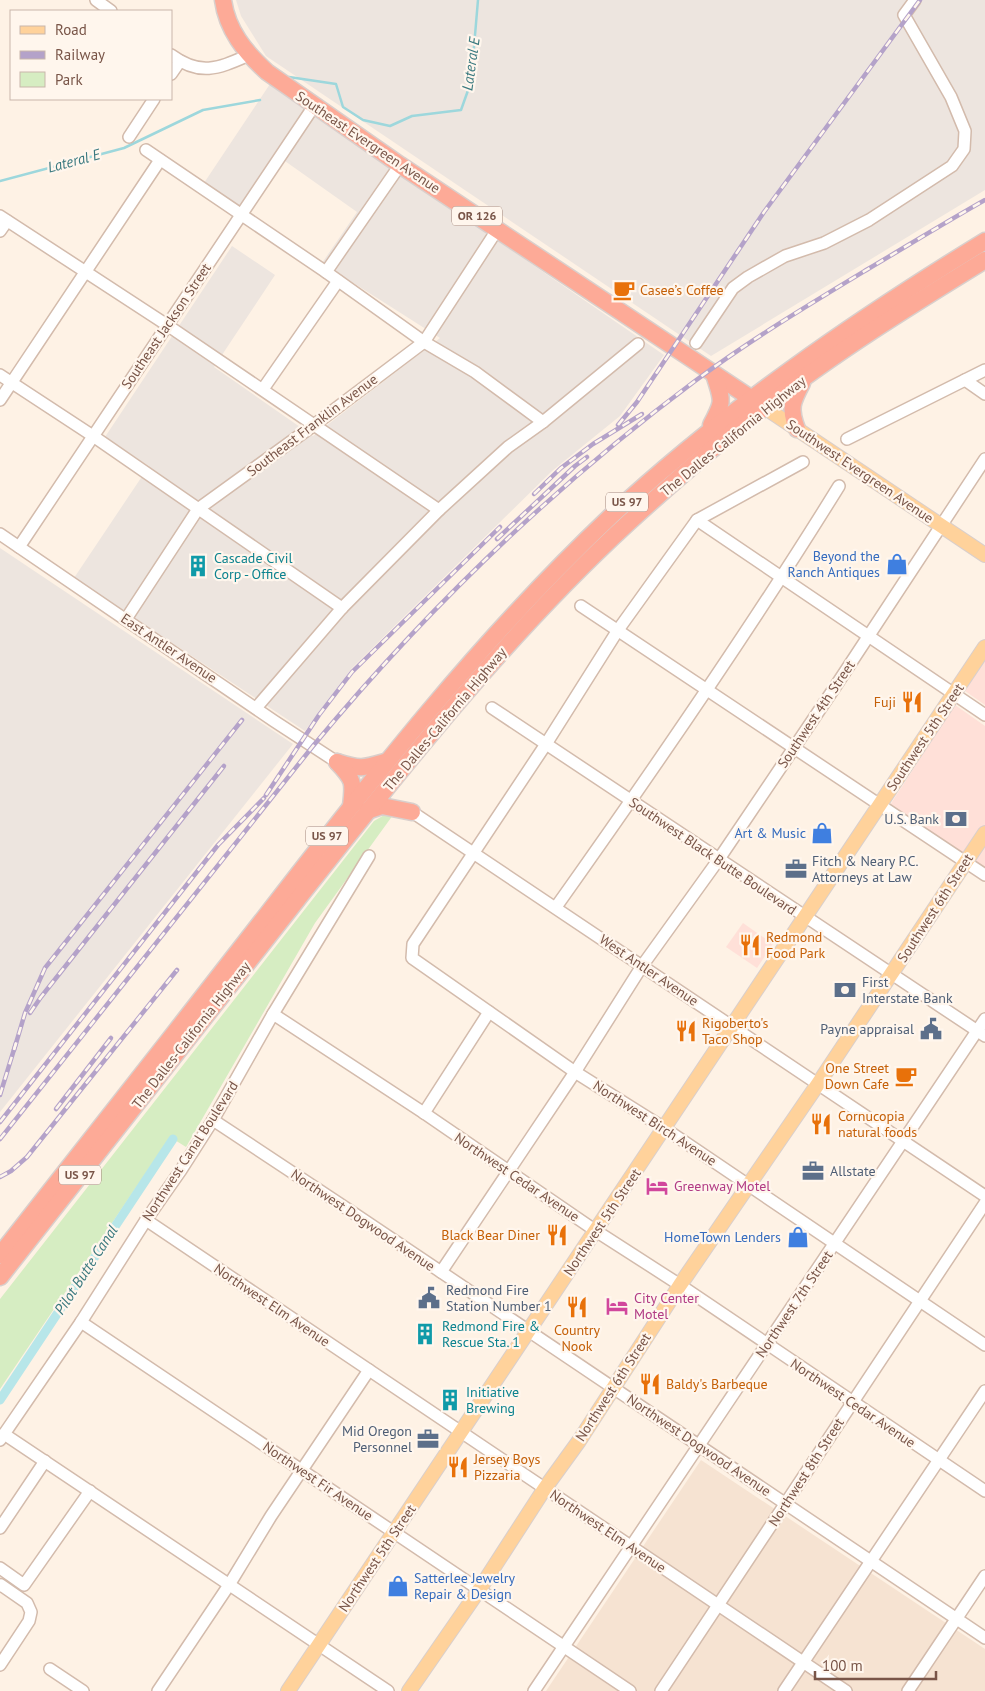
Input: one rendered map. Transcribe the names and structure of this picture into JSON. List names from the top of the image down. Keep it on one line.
{"streets":{"highway":["Southeast Evergreen Avenue","OR 126","The Dalles-California Highway","Southwest Evergreen Avenue","US 97"],"main road":["Southwest 5th Street","Southwest 6th Street","Northwest 5th Street","Northwest 6th Street"],"street":["Southeast Jackson Street","Southeast Franklin Avenue","East Antler Avenue","Southwest 4th Street","Southwest Black Butte Boulevard","West Antler Avenue","Northwest Birch Avenue","Northwest Canal Boulevard","Northwest Cedar Avenue","Northwest Dogwood Avenue","Northwest 7th Street","Northwest Elm Avenue","Northwest 8th Street","Northwest Fir Avenue"]},"crossings":[["Southeast Evergreen Avenue","OR 126"],["Southeast Evergreen Avenue","Southeast Jackson Street"],["Southeast Evergreen Avenue","Southeast Franklin Avenue"],["Southeast Evergreen Avenue","Southwest Evergreen Avenue"],["Southeast Jackson Street","East Antler Avenue"],["Southeast Franklin Avenue","East Antler Avenue"],["The Dalles-California Highway","Southwest Evergreen Avenue"],["Southwest Evergreen Avenue","Southwest 4th Street"],["Southwest 4th Street","Southwest Black Butte Boulevard"],["Southwest 4th Street","West Antler Avenue"],["Southwest 4th Street","Northwest Birch Avenue"],["Southwest 4th Street","Northwest Cedar Avenue"],["Southwest 4th Street","Northwest Dogwood Avenue"],["Southwest 5th Street","Southwest Black Butte Boulevard"],["Southwest 5th Street","West Antler Avenue"],["Southwest 5th Street","Northwest 5th Street"],["Southwest Black Butte Boulevard","Southwest 6th Street"],["Southwest Black Butte Boulevard","Northwest 7th Street"],["Southwest 6th Street","West Antler Avenue"],["Southwest 6th Street","Northwest 6th Street"],["West Antler Avenue","Northwest Birch Avenue"],["West Antler Avenue","Northwest 5th Street"],["West Antler Avenue","Northwest 7th Street"],["West Antler Avenue","Northwest 6th Street"],["Northwest Birch Avenue","Northwest 5th Street"],["Northwest Birch Avenue","Northwest 7th Street"],["Northwest Birch Avenue","Northwest 6th Street"],["Northwest Birch Avenue","Northwest 8th Street"],["Northwest Canal Boulevard","Northwest Cedar Avenue"],["Northwest Canal Boulevard","Northwest Dogwood Avenue"],["Northwest Canal Boulevard","Northwest Elm Avenue"],["Northwest Canal Boulevard","Northwest Fir Avenue"],["Northwest Cedar Avenue","Northwest 5th Street"],["Northwest Cedar Avenue","Northwest 7th Street"],["Northwest Cedar Avenue","Northwest 6th Street"],["Northwest Cedar Avenue","Northwest 8th Street"],["Northwest Dogwood Avenue","Northwest 5th Street"],["Northwest Dogwood Avenue","Northwest 7th Street"],["Northwest Dogwood Avenue","Northwest 6th Street"],["Northwest Dogwood Avenue","Northwest 8th Street"],["Northwest 5th Street","Northwest Elm Avenue"],["Northwest 5th Street","Northwest Fir Avenue"],["Northwest 7th Street","Northwest Elm Avenue"],["Northwest 7th Street","Northwest Fir Avenue"],["Northwest Elm Avenue","Northwest 6th Street"],["Northwest Elm Avenue","Northwest 8th Street"],["Northwest 6th Street","Northwest Fir Avenue"]],"water":["Lateral E","Pilot Butte Canal"],"places":{"cafe":["Casee’s Coffee","One Street Down Cafe"],"shop":["Beyond the Ranch Antiques","Art & Music","HomeTown Lenders","Satterlee Jewelry Repair & Design"],"building":["Cascade Civil Corp - Office","Redmond Fire & Rescue Sta. 1","Initiative Brewing"],"restaurant":["Fuji","Redmond Food Park","Rigoberto's Taco Shop","Cornucopia natural foods","Black Bear Diner","Country Nook","Baldy's Barbeque","Jersey Boys Pizzaria"],"bank":["U.S. Bank","First Interstate Bank"],"office":["Fitch & Neary P.C. Attorneys at Law","Allstate","Mid Oregon Personnel"],"public building":["Payne appraisal","Redmond Fire Station Number 1"],"hotel":["Greenway Motel","City Center Motel"]},"legend":["Road","Railway","Park"],"scale_bar":"100 m"}
